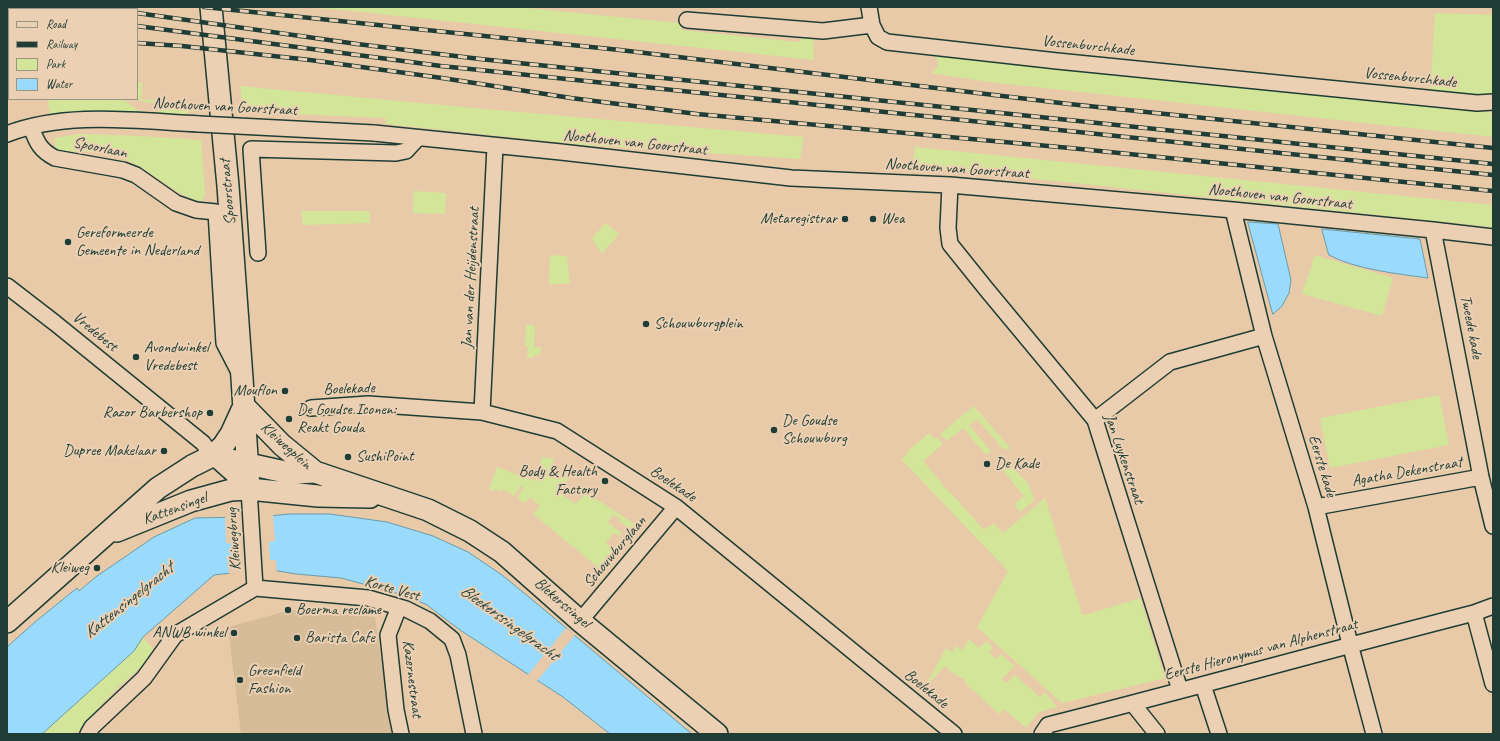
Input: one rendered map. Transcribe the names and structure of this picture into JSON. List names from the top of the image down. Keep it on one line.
{"streets":{"main road":["Spoorstraat","Kleiwegplein","Kattensingel","Blekerssingel"],"street":["Vossenburchkade","Noothoven van Goorstraat","Spoorlaan","Jan van der Heijdenstraat","Tweede kade","Vredebest","Boelekade","Jan Luykenstraat","Eerste kade","Agatha Dekenstraat","Kleiwegbrug","Schouwburglaan","Korte Vest","Eerste Hieronymus van Alphenstraat","Kazernestraat"]},"crossings":[["Noothoven van Goorstraat","Spoorlaan"],["Noothoven van Goorstraat","Spoorstraat"],["Noothoven van Goorstraat","Jan van der Heijdenstraat"],["Noothoven van Goorstraat","Tweede kade"],["Noothoven van Goorstraat","Jan Luykenstraat"],["Noothoven van Goorstraat","Eerste kade"],["Spoorlaan","Spoorstraat"],["Spoorstraat","Kleiwegplein"],["Jan van der Heijdenstraat","Boelekade"],["Tweede kade","Agatha Dekenstraat"],["Vredebest","Kleiwegplein"],["Vredebest","Kattensingel"],["Boelekade","Schouwburglaan"],["Kleiwegplein","Kattensingel"],["Kleiwegplein","Kleiwegbrug"],["Kleiwegplein","Blekerssingel"],["Jan Luykenstraat","Eerste Hieronymus van Alphenstraat"],["Eerste kade","Agatha Dekenstraat"],["Eerste kade","Eerste Hieronymus van Alphenstraat"],["Kattensingel","Kleiwegbrug"],["Kattensingel","Blekerssingel"],["Kleiwegbrug","Korte Vest"],["Kleiwegbrug","Blekerssingel"],["Schouwburglaan","Blekerssingel"],["Korte Vest","Kazernestraat"]],"water":["Kattensingelgracht","Bleekerssingelgracht"],"places":["Metaregistrar","Wea","Gereformeerde Gemeente in Nederland","Schouwburgplein","Avondwinkel Vredebest","Mouflon","Razor Barbershop","De Goudse Iconen: Reakt Gouda","De Goudse Schouwburg","Dupree Makelaar","SushiPoint","De Kade","Body & Health Factory","Kleiweg","Boerma reclame","ANWB winkel","Barista Cafe","Greenfield Fashion"],"legend":["Road","Railway","Park","Water"]}
